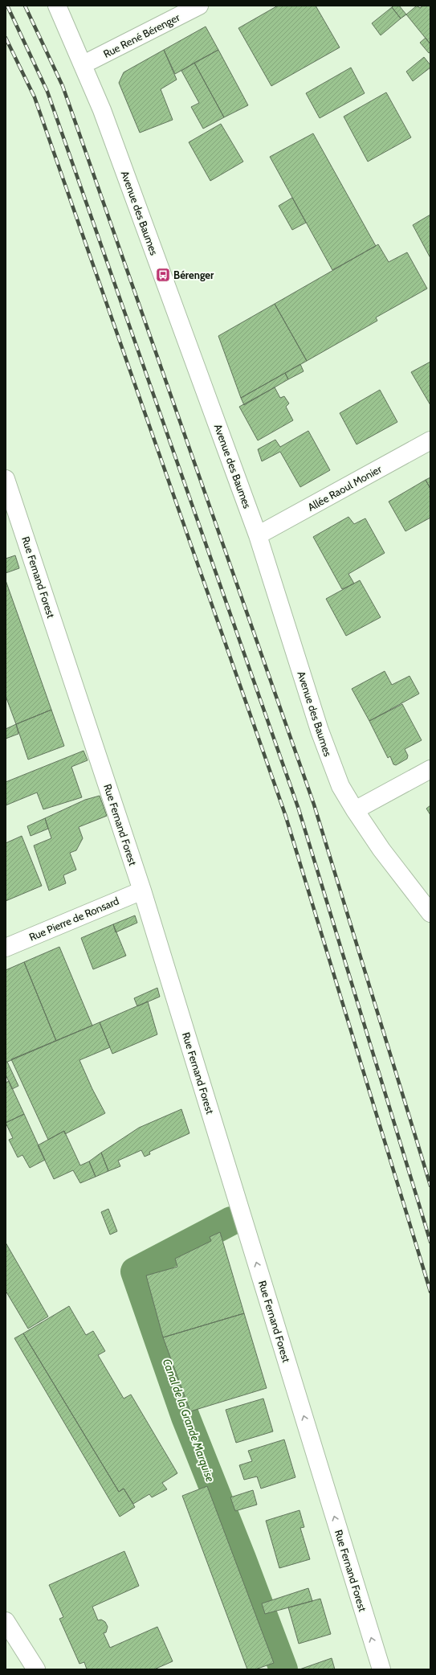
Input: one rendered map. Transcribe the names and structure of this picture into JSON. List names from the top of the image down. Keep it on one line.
{"streets":{"street":["Rue René Bérenger","Avenue des Baumes","Allée Raoul Monier","Rue Fernand Forest","Rue Pierre de Ronsard"]},"crossings":[["Rue René Bérenger","Avenue des Baumes"],["Avenue des Baumes","Allée Raoul Monier"],["Rue Fernand Forest","Rue Pierre de Ronsard"]],"one_way":["Rue Fernand Forest"],"water":["Canal de la Grande Marquise"],"places":{"bus stop":["Bérenger"]}}
